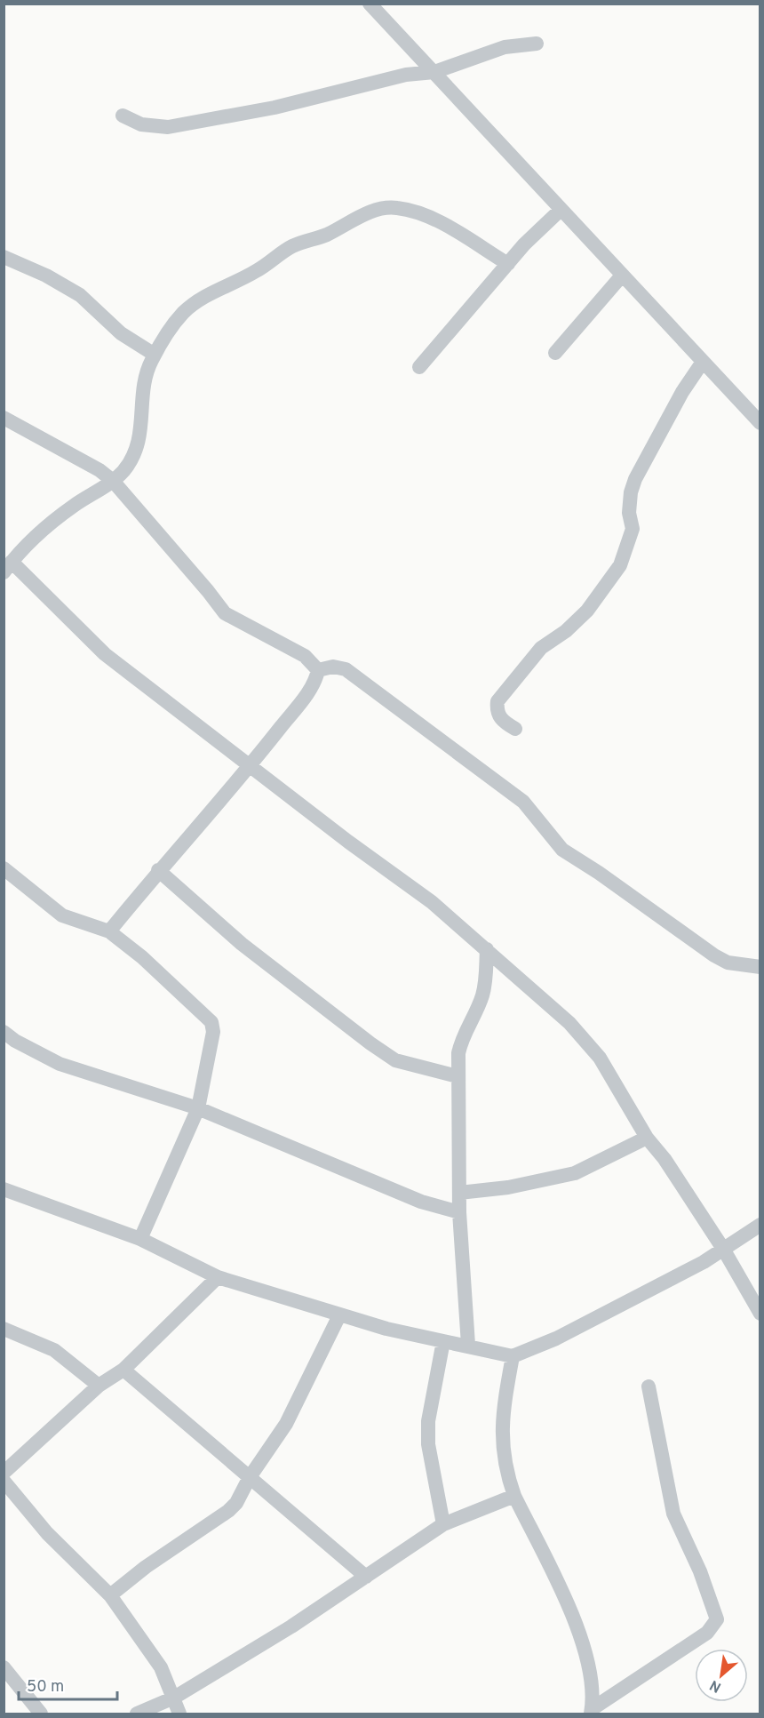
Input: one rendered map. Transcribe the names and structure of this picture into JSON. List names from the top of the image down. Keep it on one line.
{"scale_bar":"50 m","north":"bottom left"}
